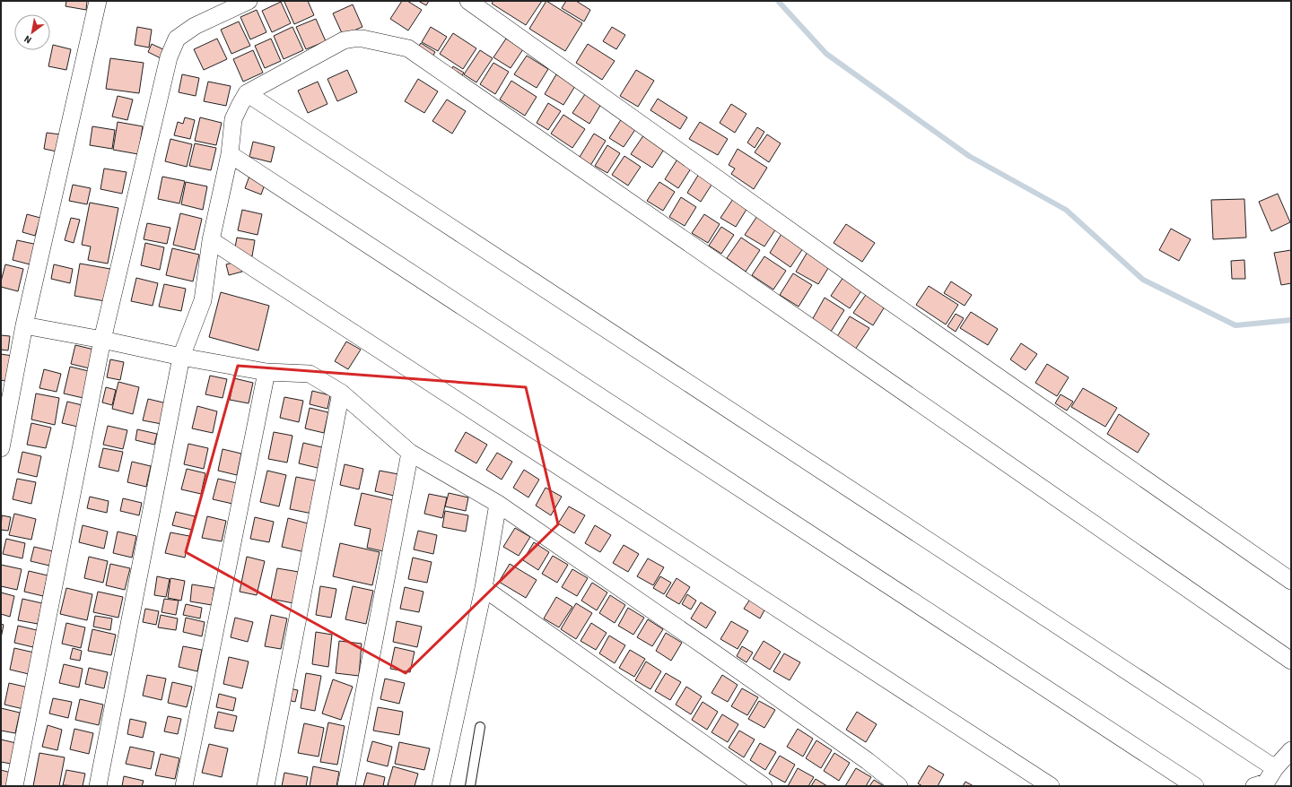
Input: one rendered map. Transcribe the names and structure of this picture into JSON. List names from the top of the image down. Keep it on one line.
{"north":"bottom left"}
